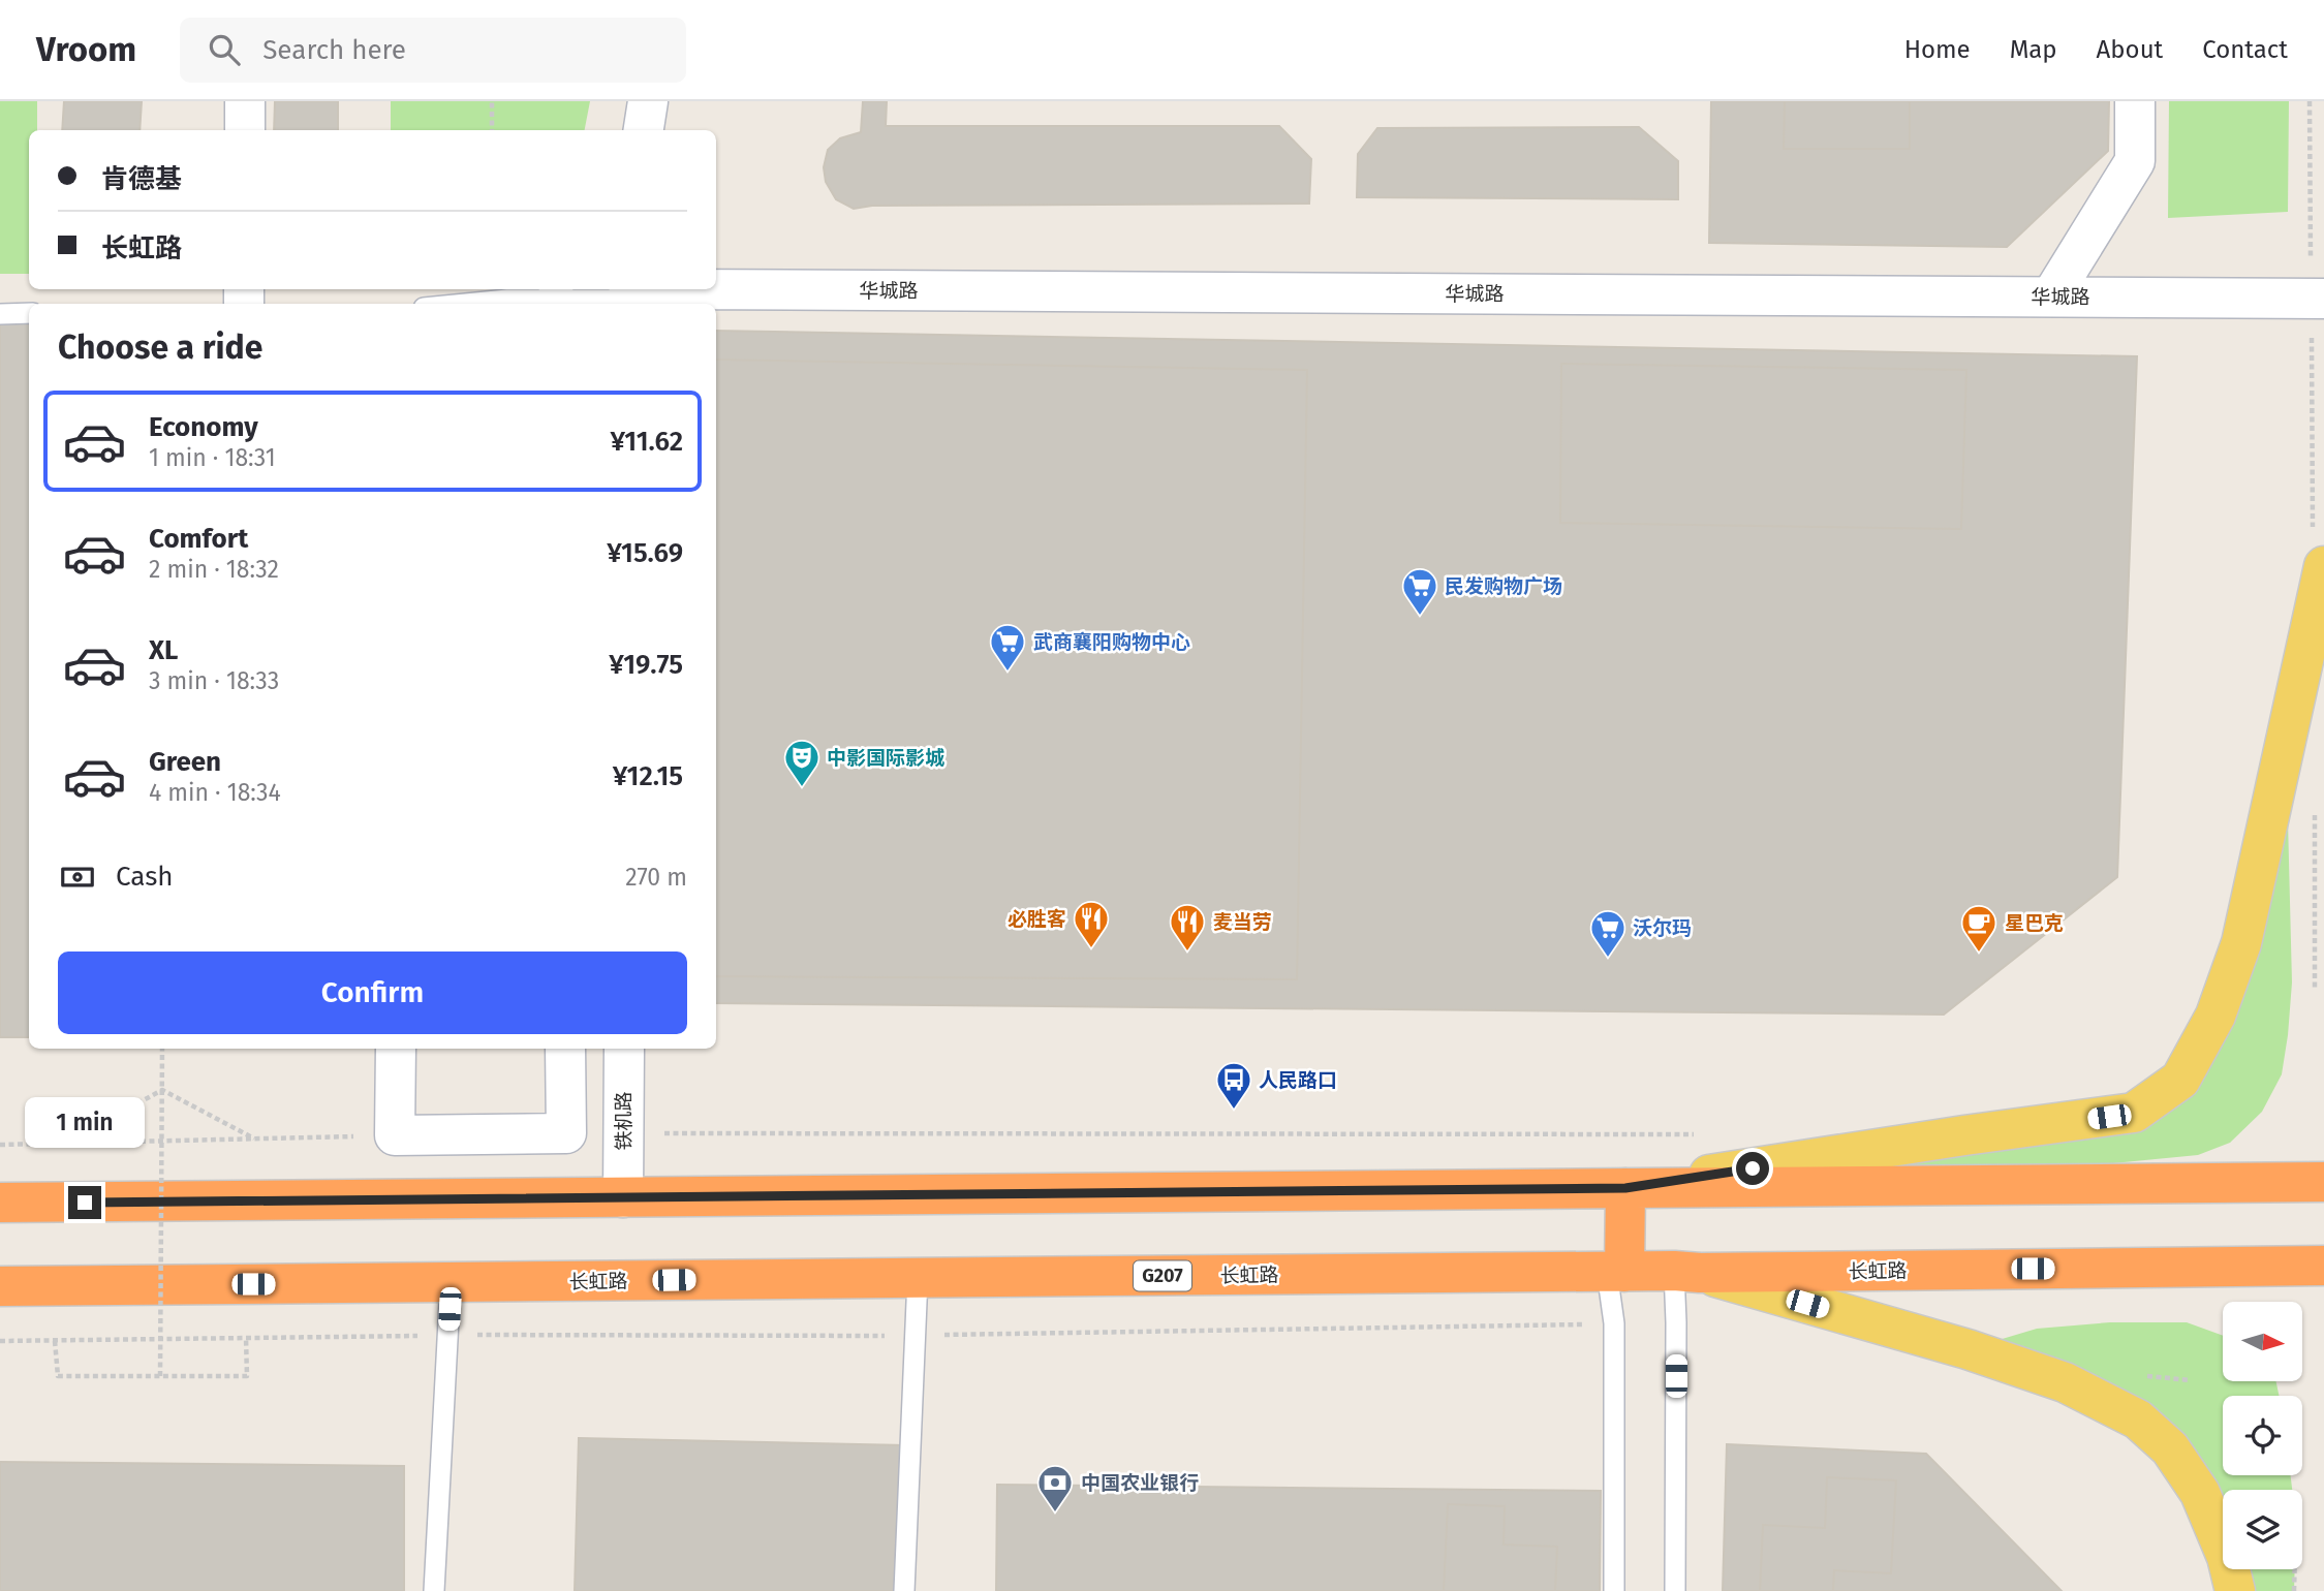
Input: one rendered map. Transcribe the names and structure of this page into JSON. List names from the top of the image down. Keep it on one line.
{"streets":{"highway":["长虹路","G207"],"street":["华城路","铁机路"]},"places":{"supermarket":["民发购物广场","武商襄阳购物中心","沃尔玛"],"theatre":["中影国际影城"],"restaurant":["必胜客","麦当劳"],"cafe":["星巴克"],"bus stop":["人民路口"],"bank":["中国农业银行"]},"north":"right","page":{"header":"Vroom","search":"Search here","nav":["Home","Map","About","Contact"],"banner":["肯德基","长虹路"],"heading":"Choose a ride","list":[{"name":"Economy","note":"1 min · 18:31","value":"¥11.62"},{"name":"Comfort","note":"2 min · 18:32","value":"¥15.69"},{"name":"XL","note":"3 min · 18:33","value":"¥19.75"},{"name":"Green","note":"4 min · 18:34","value":"¥12.15"}],"pay":["Cash","270 m"],"buttons":"Confirm","bubble":"1 min"}}
